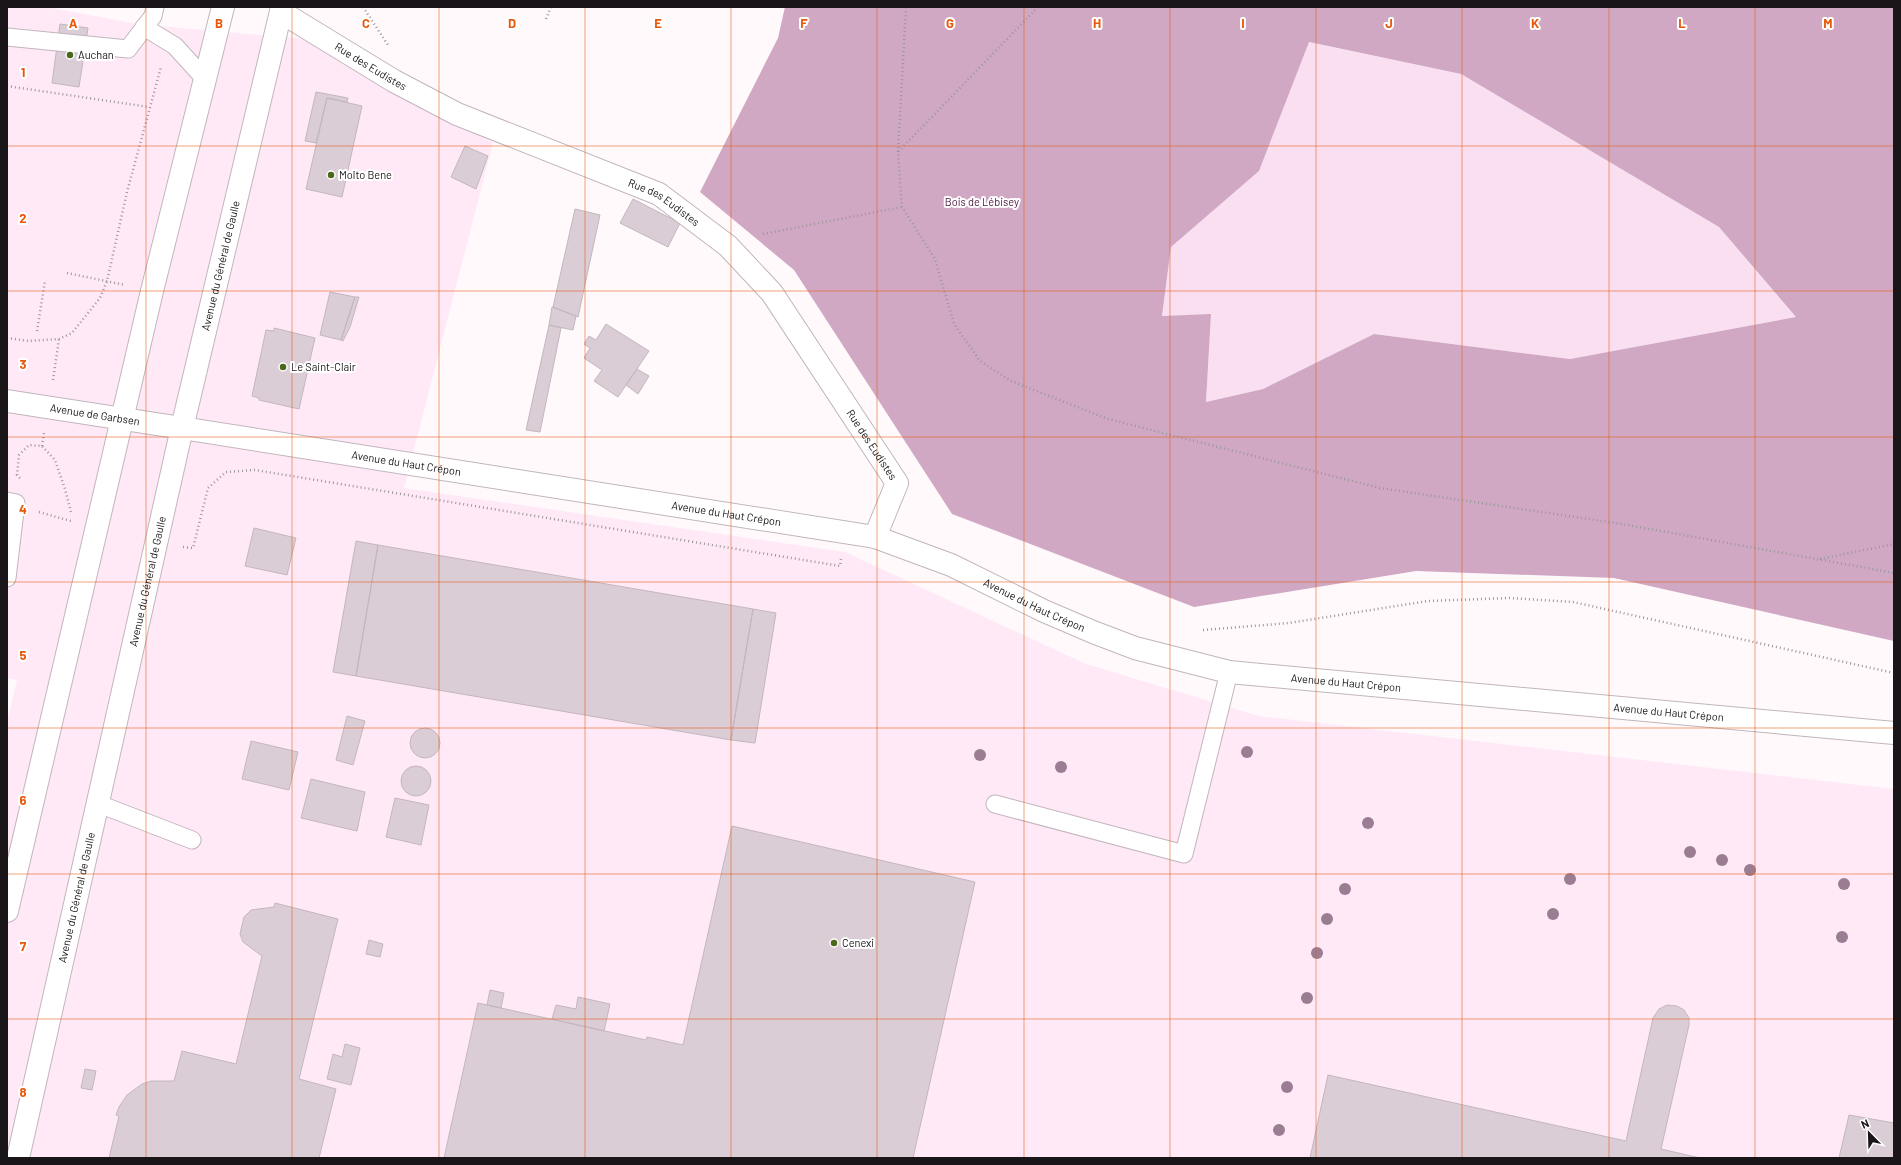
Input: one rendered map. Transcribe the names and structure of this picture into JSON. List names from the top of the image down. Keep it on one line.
{"streets":{"street":["Rue des Eudistes","Avenue du Général de Gaulle","Avenue de Garbsen","Avenue du Haut Crépon"]},"crossings":[["Rue des Eudistes","Avenue du Général de Gaulle"],["Rue des Eudistes","Avenue du Haut Crépon"],["Avenue du Général de Gaulle","Avenue de Garbsen"],["Avenue du Général de Gaulle","Avenue du Haut Crépon"],["Avenue de Garbsen","Avenue du Haut Crépon"]],"parks":["Bois de Lébisey"],"places":["Auchan","Molto Bene","Le Saint-Clair","Cenexi"],"north":"top left","grid":{"columns":["A","B","C","D","E","F","G","H","I","J","K","L","M"],"rows":["1","2","3","4","5","6","7","8"]}}
